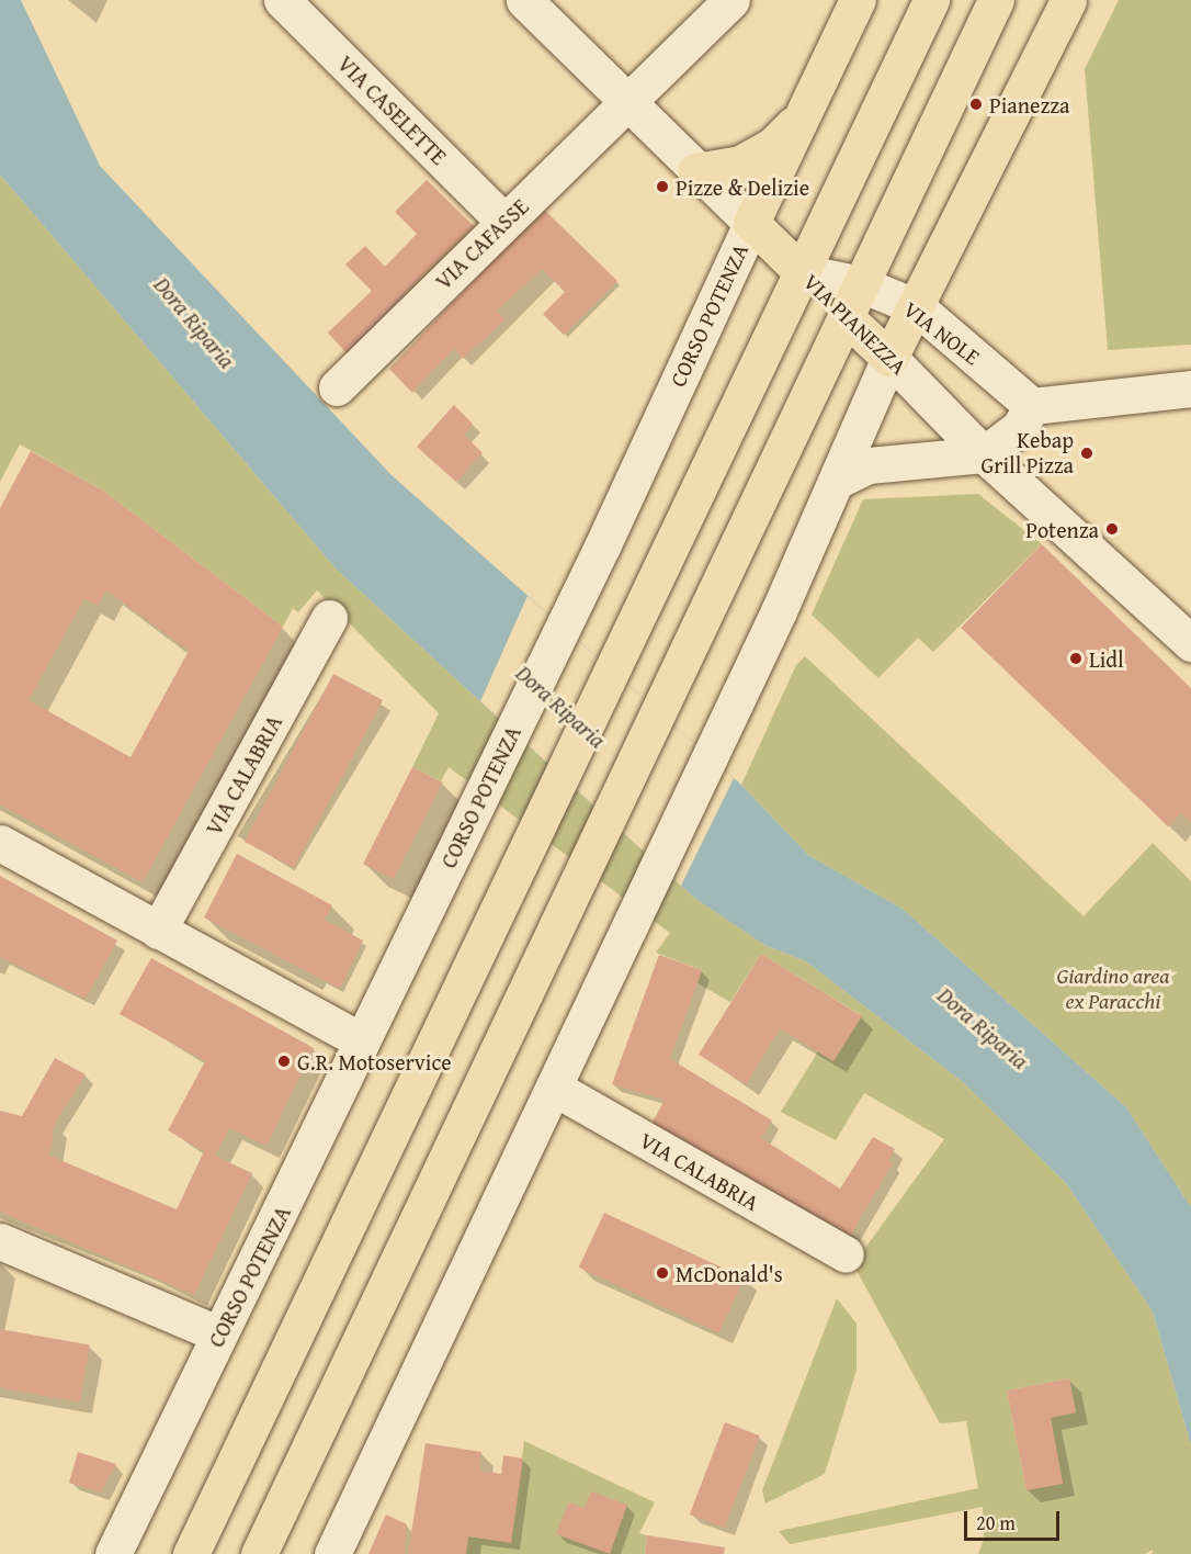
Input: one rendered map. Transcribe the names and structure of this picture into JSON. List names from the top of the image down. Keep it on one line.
{"streets":{"main road":["CORSO POTENZA","VIA PIANEZZA"],"street":["VIA CASELETTE","VIA CAFASSE","VIA NOLE","VIA CALABRIA"]},"crossings":[["VIA CASELETTE","VIA CAFASSE"],["VIA CAFASSE","VIA PIANEZZA"],["CORSO POTENZA","VIA PIANEZZA"],["VIA PIANEZZA","VIA NOLE"]],"water":["Dora Riparia"],"parks":["Giardino area ex Paracchi"],"places":["Pianezza","Pizze & Delizie","Kebap Grill Pizza","Potenza","Lidl","G.R. Motoservice","McDonald's"],"scale_bar":"20 m"}
